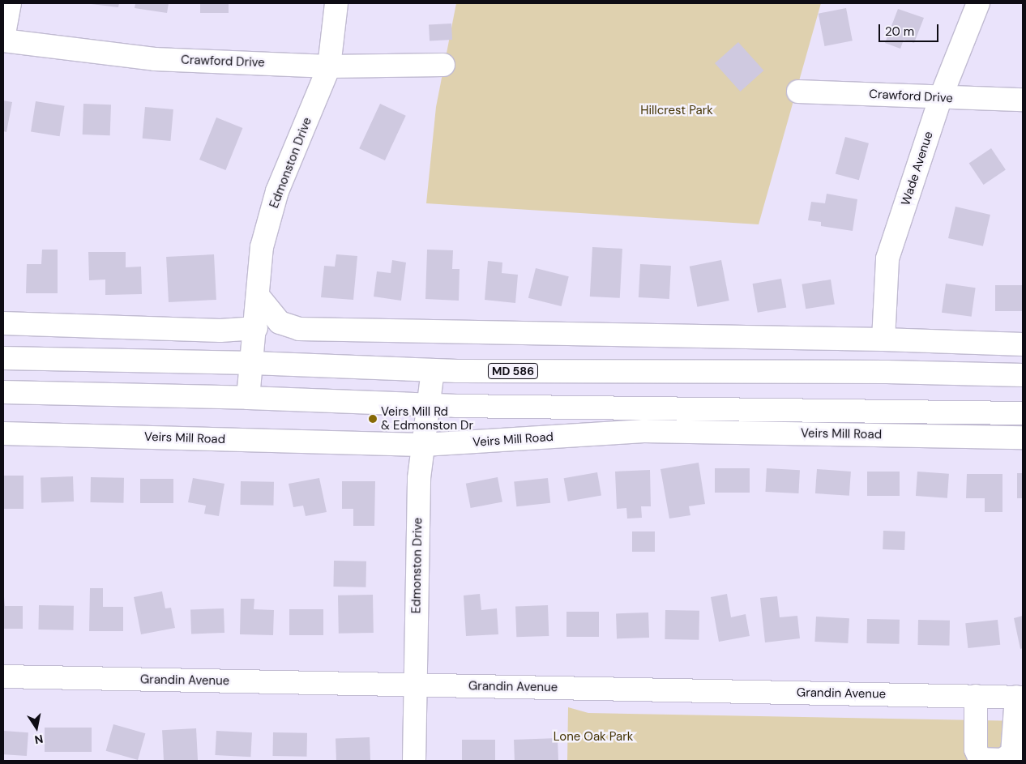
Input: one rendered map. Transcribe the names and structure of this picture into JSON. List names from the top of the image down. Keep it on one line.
{"streets":{"street":["Crawford Drive","Edmonston Drive","Wade Avenue","MD 586","Veirs Mill Road","Grandin Avenue"]},"crossings":[["Crawford Drive","Edmonston Drive"],["Crawford Drive","Wade Avenue"],["Edmonston Drive","MD 586"],["Edmonston Drive","Veirs Mill Road"],["Edmonston Drive","Grandin Avenue"]],"parks":["Hillcrest Park","Lone Oak Park"],"places":["Veirs Mill Rd & Edmonston Dr"],"scale_bar":"20 m","north":"bottom"}
